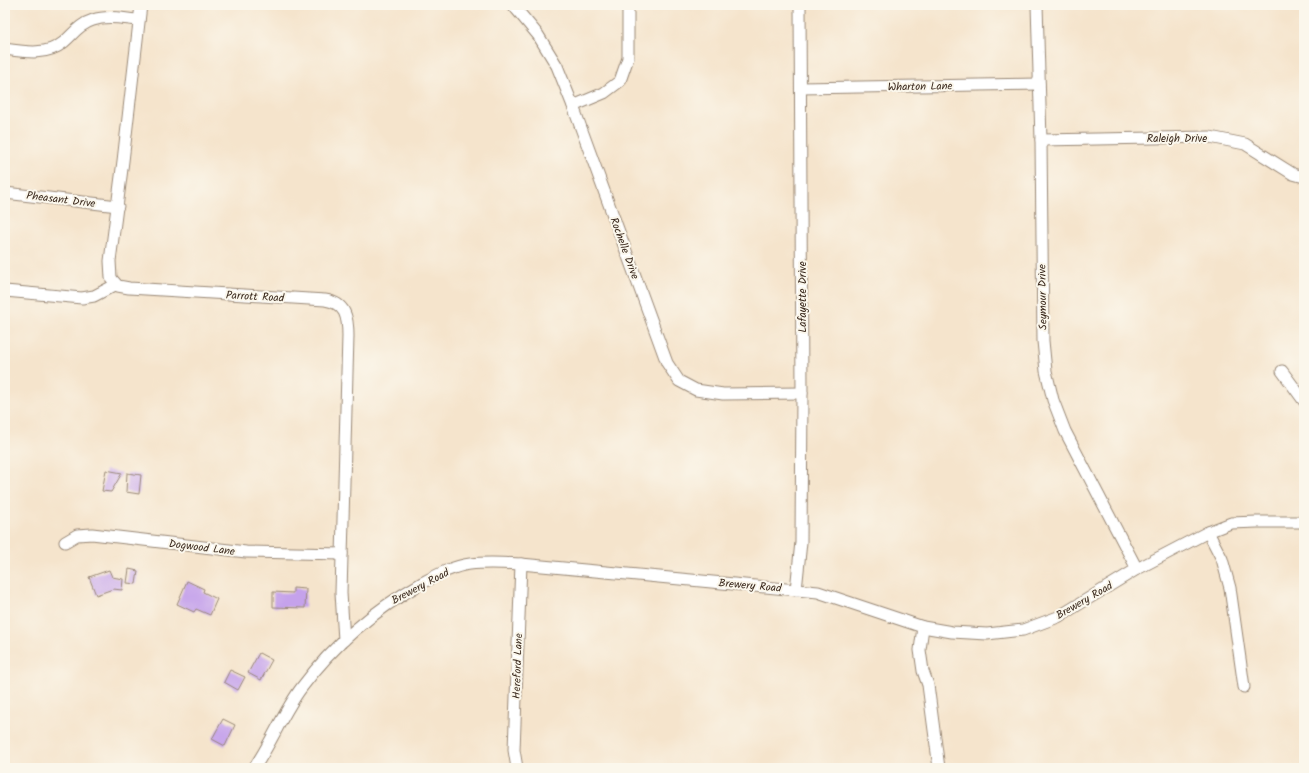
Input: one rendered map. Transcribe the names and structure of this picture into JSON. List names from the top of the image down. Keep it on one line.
{"streets":{"street":["Wharton Lane","Raleigh Drive","Pheasant Drive","Rochelle Drive","Parrott Road","Lafayette Drive","Seymour Drive","Dogwood Lane","Brewery Road","Hereford Lane"]},"crossings":[["Wharton Lane","Lafayette Drive"],["Wharton Lane","Seymour Drive"],["Raleigh Drive","Seymour Drive"],["Rochelle Drive","Lafayette Drive"],["Parrott Road","Dogwood Lane"],["Parrott Road","Brewery Road"],["Lafayette Drive","Brewery Road"],["Seymour Drive","Brewery Road"],["Brewery Road","Hereford Lane"]]}
